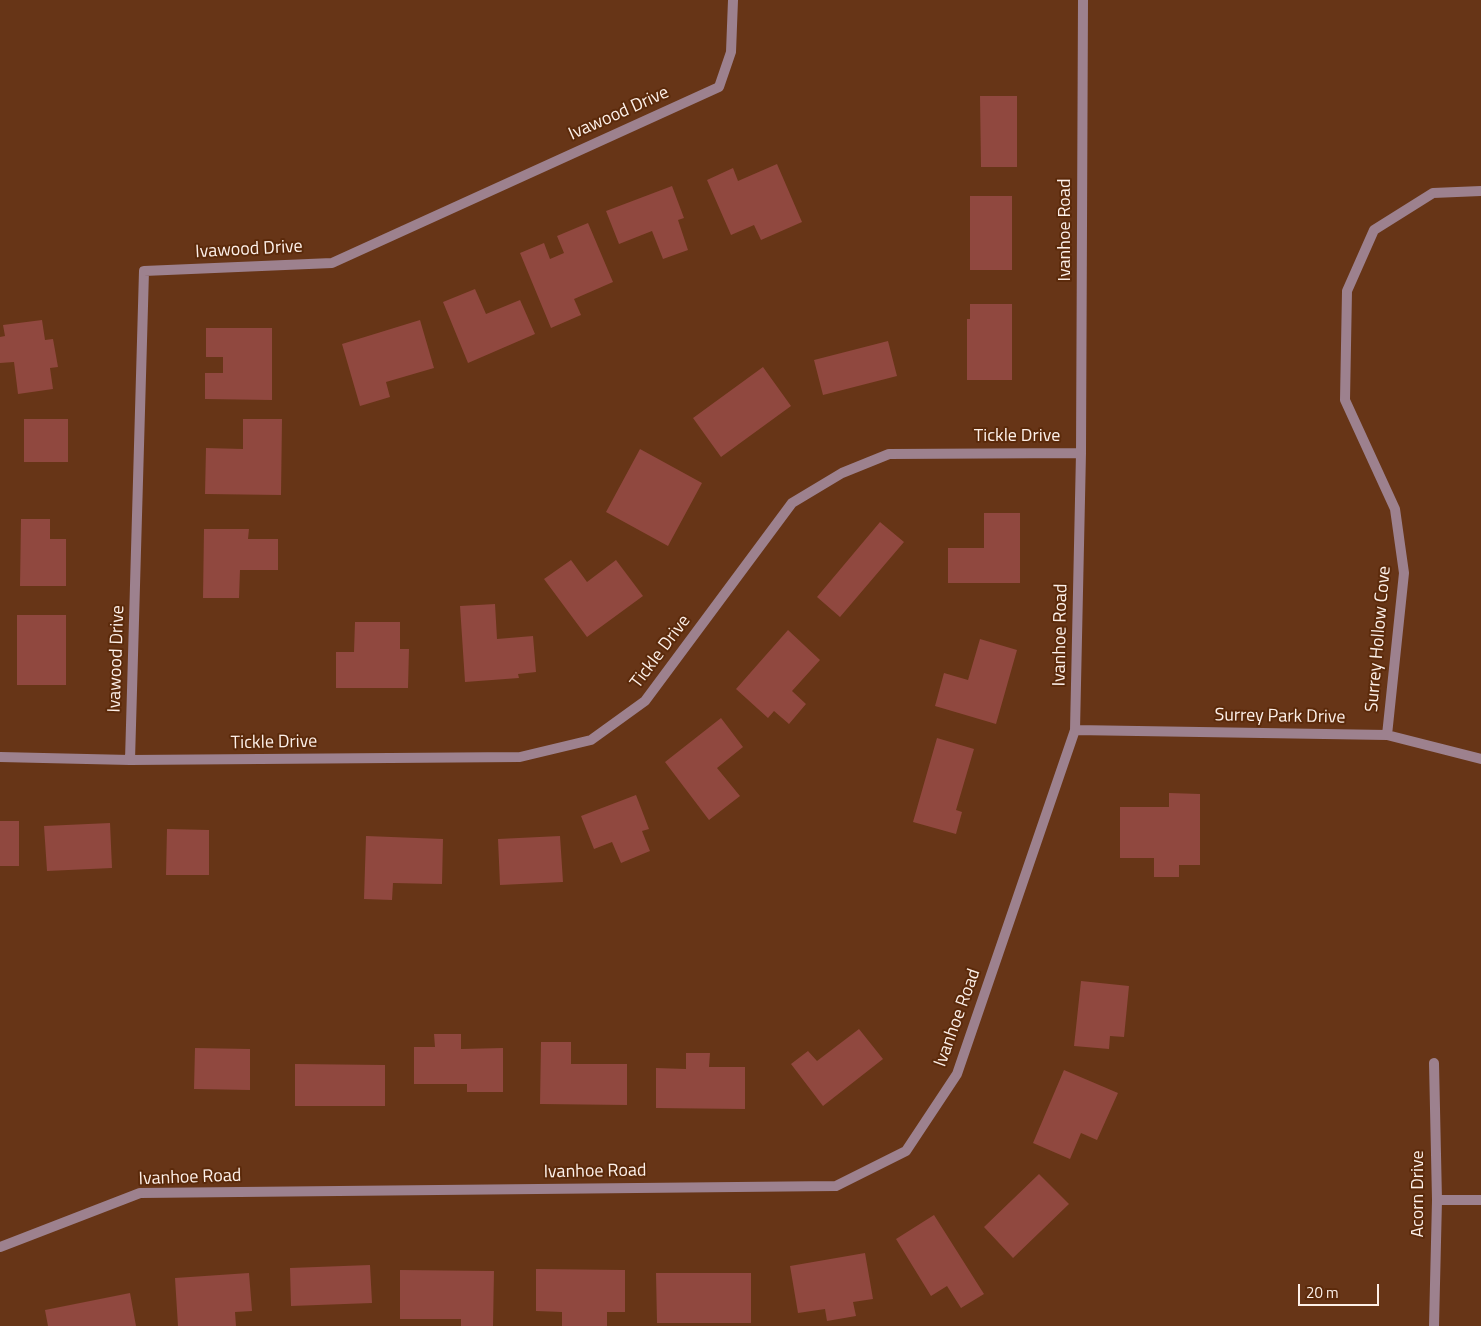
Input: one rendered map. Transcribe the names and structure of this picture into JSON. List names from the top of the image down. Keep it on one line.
{"streets":{"street":["Ivawood Drive","Ivanhoe Road","Tickle Drive","Surrey Hollow Cove","Surrey Park Drive","Acorn Drive"]},"crossings":[["Ivawood Drive","Tickle Drive"],["Ivanhoe Road","Tickle Drive"],["Ivanhoe Road","Surrey Park Drive"],["Surrey Hollow Cove","Surrey Park Drive"]],"scale_bar":"20 m"}
